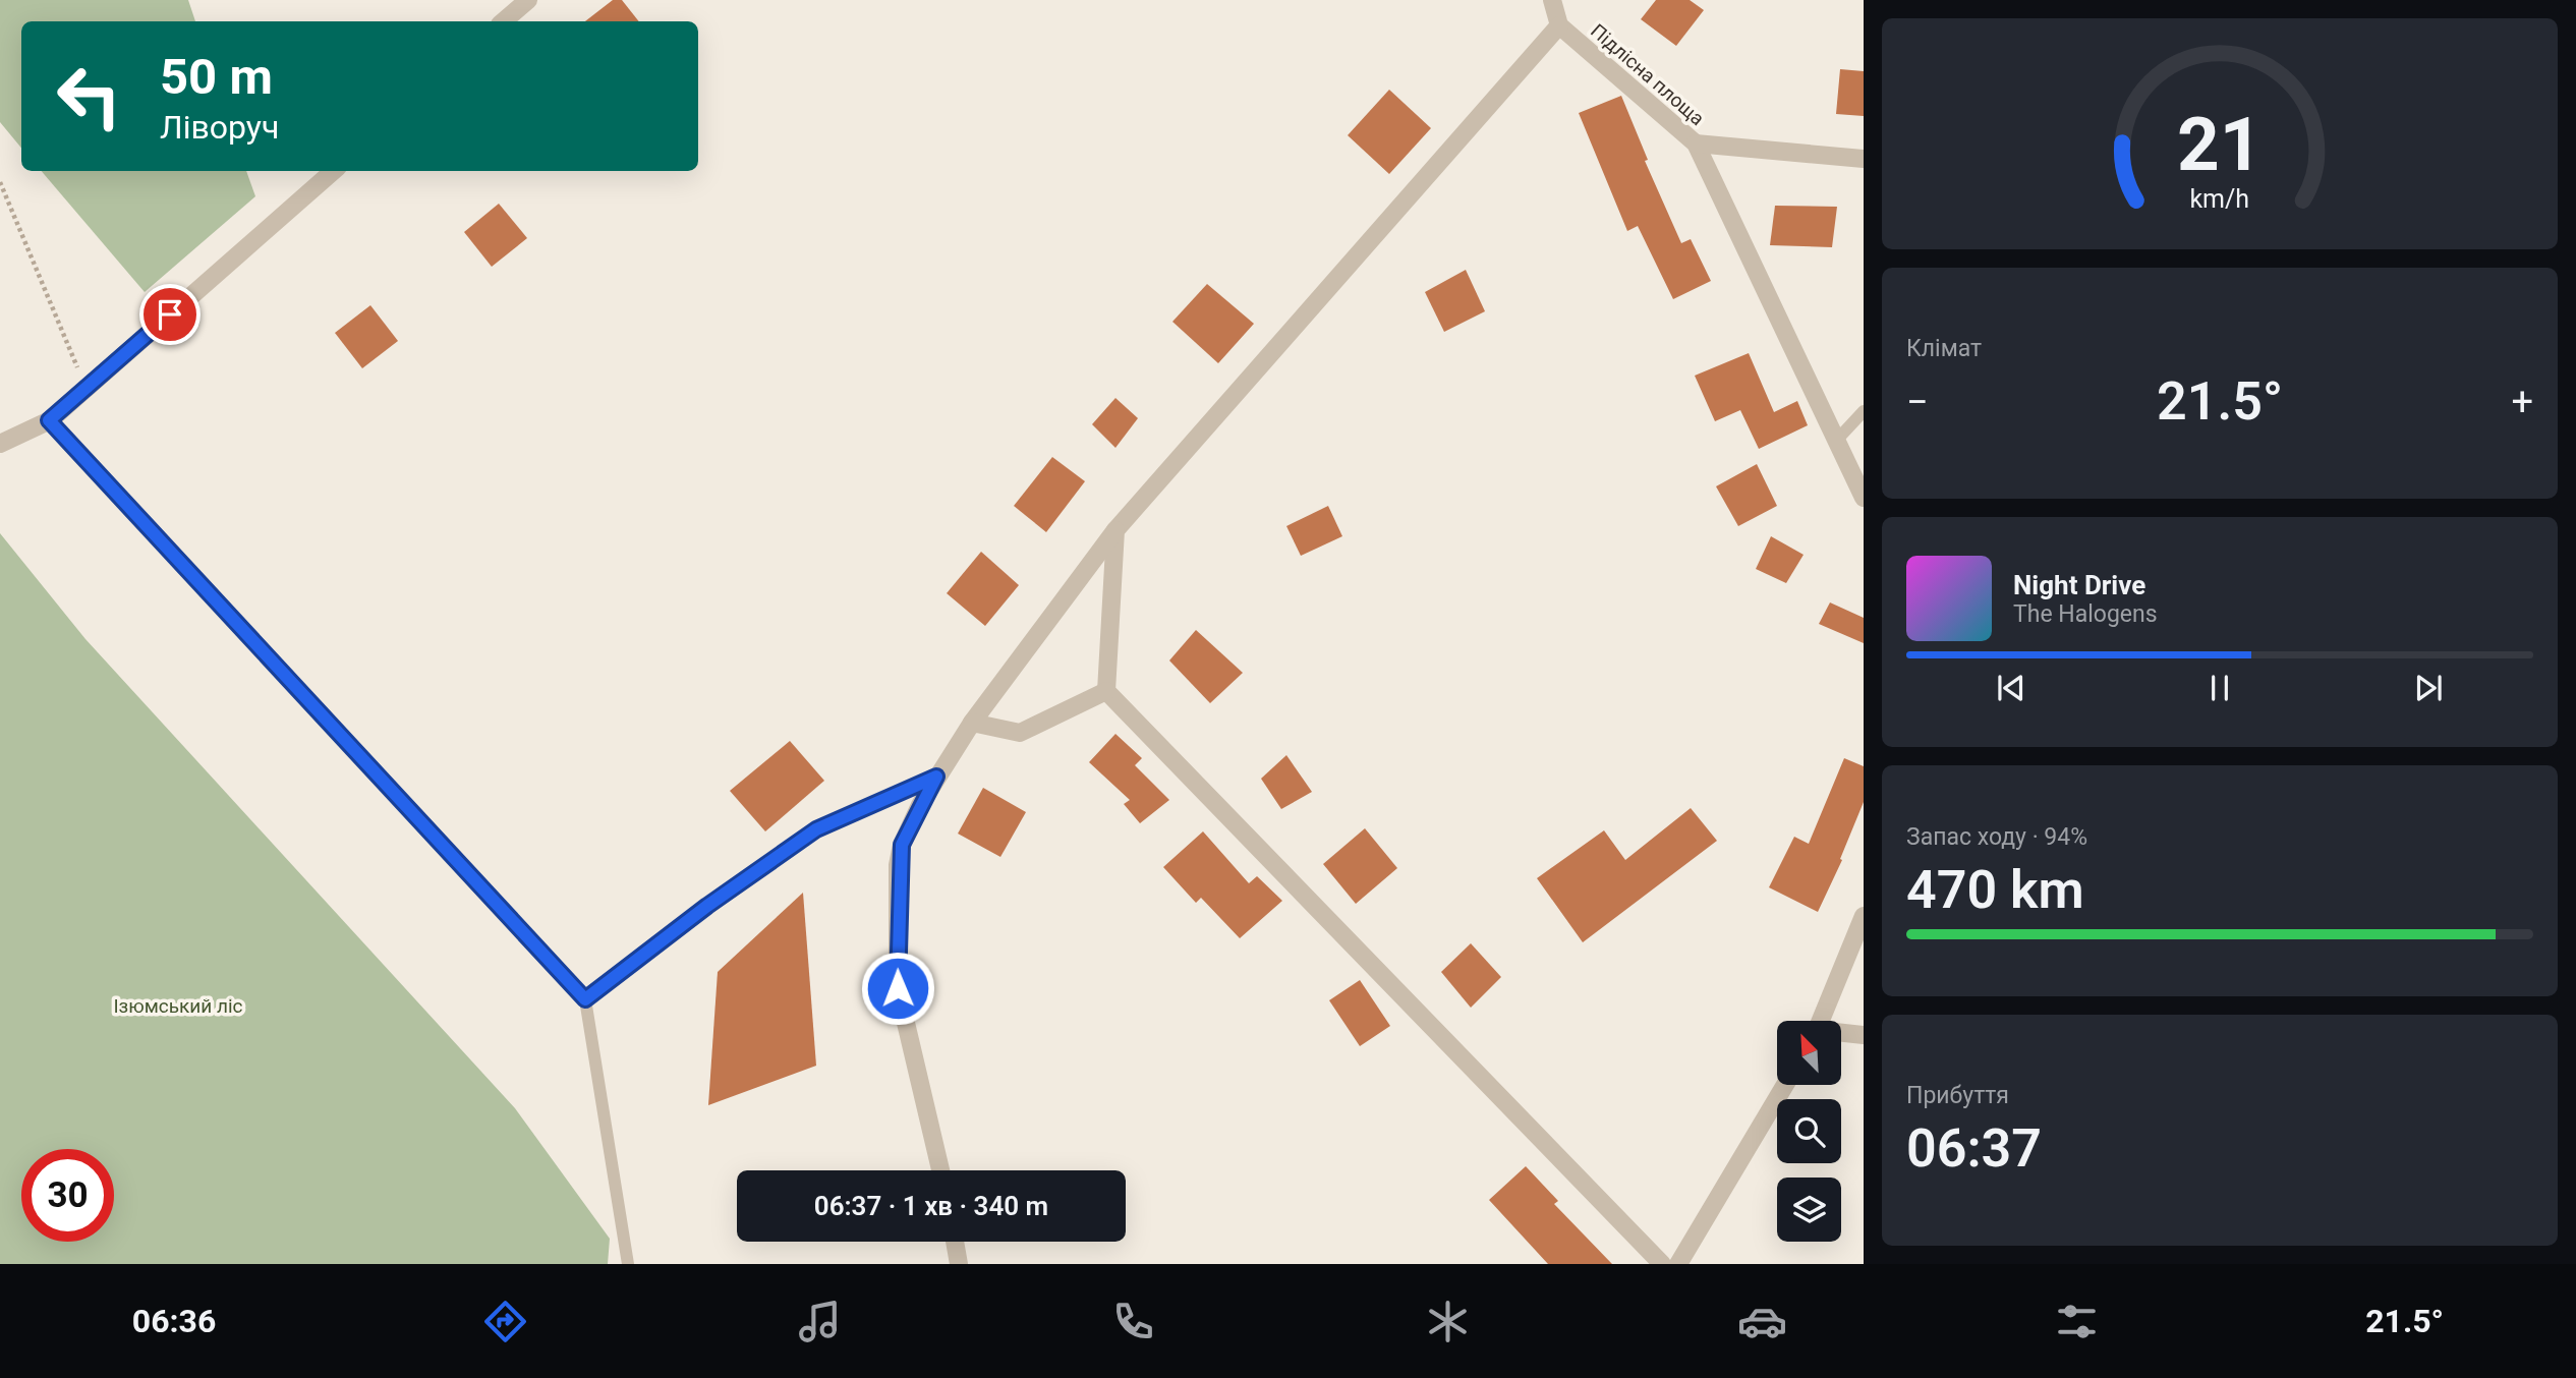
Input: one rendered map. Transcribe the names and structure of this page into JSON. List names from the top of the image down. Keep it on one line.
{"streets":{"street":["Підлісна площа"]},"parks":["Ізюмський ліс"],"north":"top left","page":{"turn":["50 m","Ліворуч"],"tile":["Клімат",["Запас ходу · 94%","470 km"],["Прибуття","06:37"]],"heat":["−","21.5°","+"],"song":["Night Drive","The Halogens"],"limit":"30","trip":"06:37 · 1 хв · 340 m","tabs":["06:36","21.5°"],"gauge":["21","km/h"]}}
